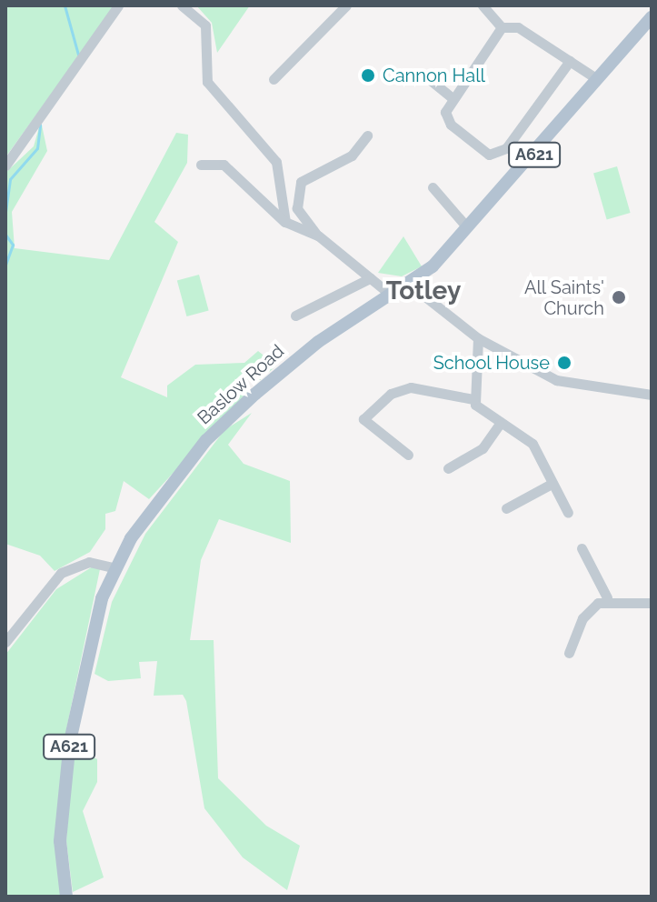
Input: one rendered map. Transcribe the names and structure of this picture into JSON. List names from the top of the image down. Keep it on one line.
{"streets":{"main road":["A621","Baslow Road"]},"districts":["Totley"],"places":["Cannon Hall","All Saints' Church","School House"]}
